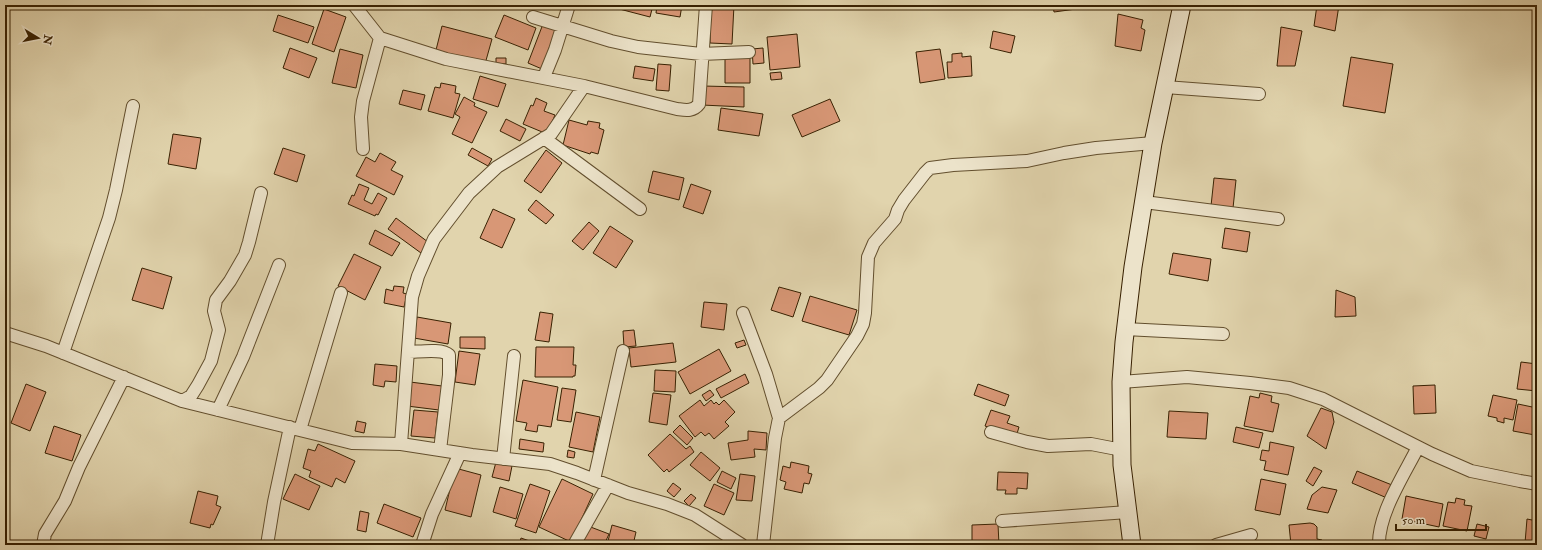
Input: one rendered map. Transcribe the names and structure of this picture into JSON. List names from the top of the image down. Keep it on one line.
{"scale_bar":"50 m","north":"right"}
